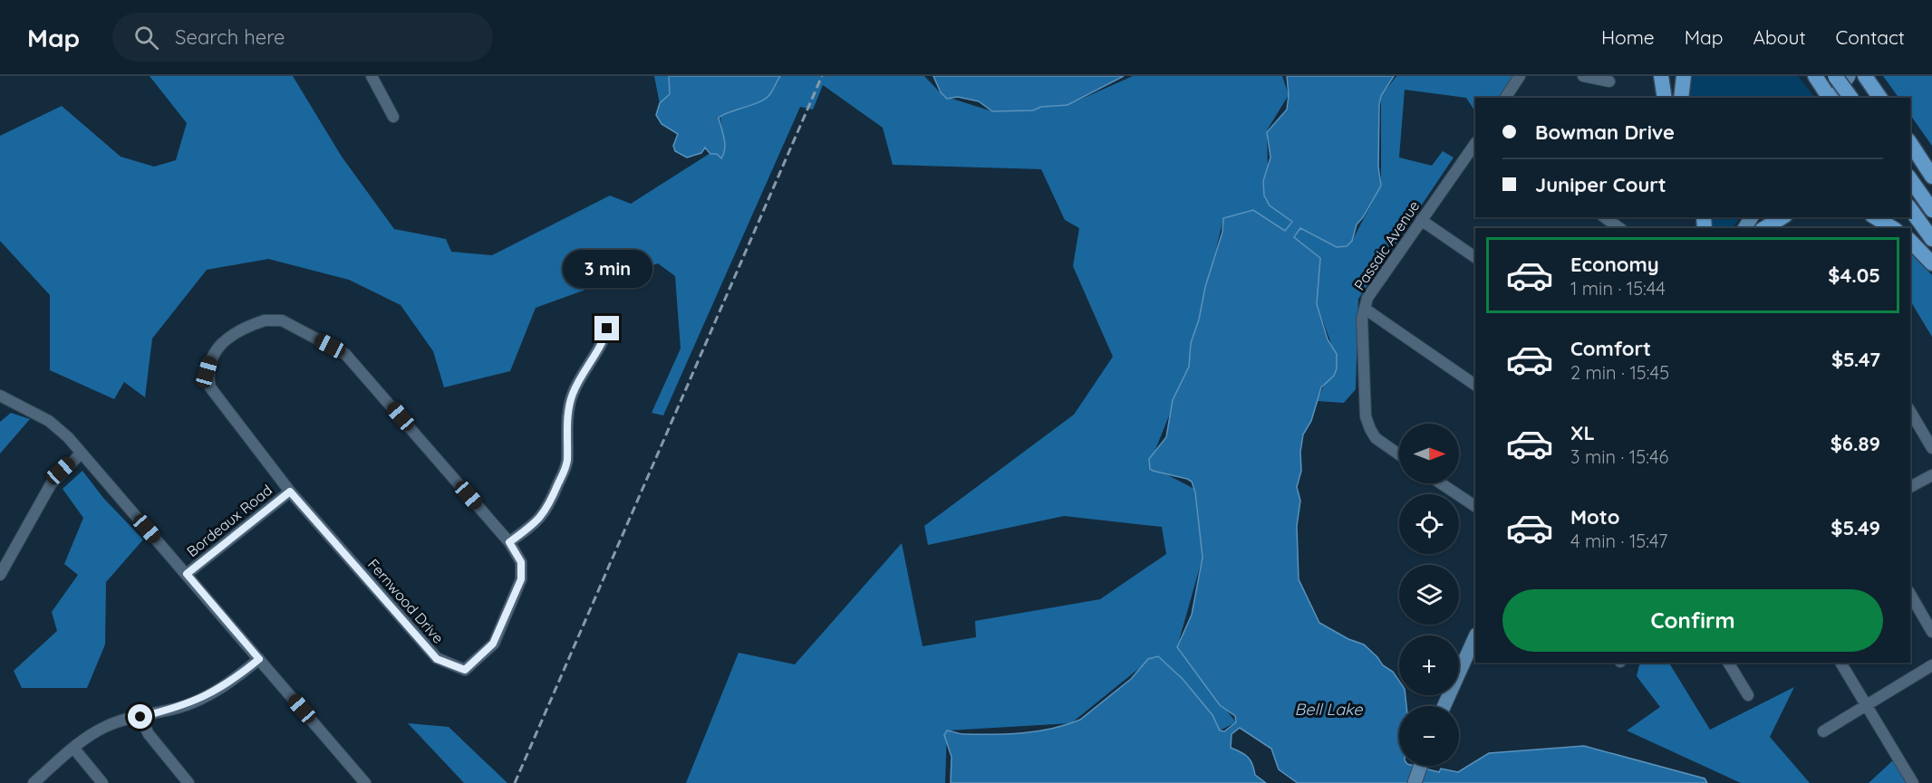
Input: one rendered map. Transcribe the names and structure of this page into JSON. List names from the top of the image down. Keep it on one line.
{"streets":{"street":["Passaic Avenue","Bordeaux Road","Fernwood Drive"]},"crossings":[["Bordeaux Road","Fernwood Drive"]],"water":["Bell Lake"],"north":"right","page":{"header":"Map","search":"Search here","nav":["Home","Map","About","Contact"],"banner":["Bowman Drive","Juniper Court"],"list":[{"name":"Economy","note":"1 min · 15:44","value":"$4.05"},{"name":"Comfort","note":"2 min · 15:45","value":"$5.47"},{"name":"XL","note":"3 min · 15:46","value":"$6.89"},{"name":"Moto","note":"4 min · 15:47","value":"$5.49"}],"bubble":"3 min","map_buttons":["+","−"],"buttons":"Confirm"}}
